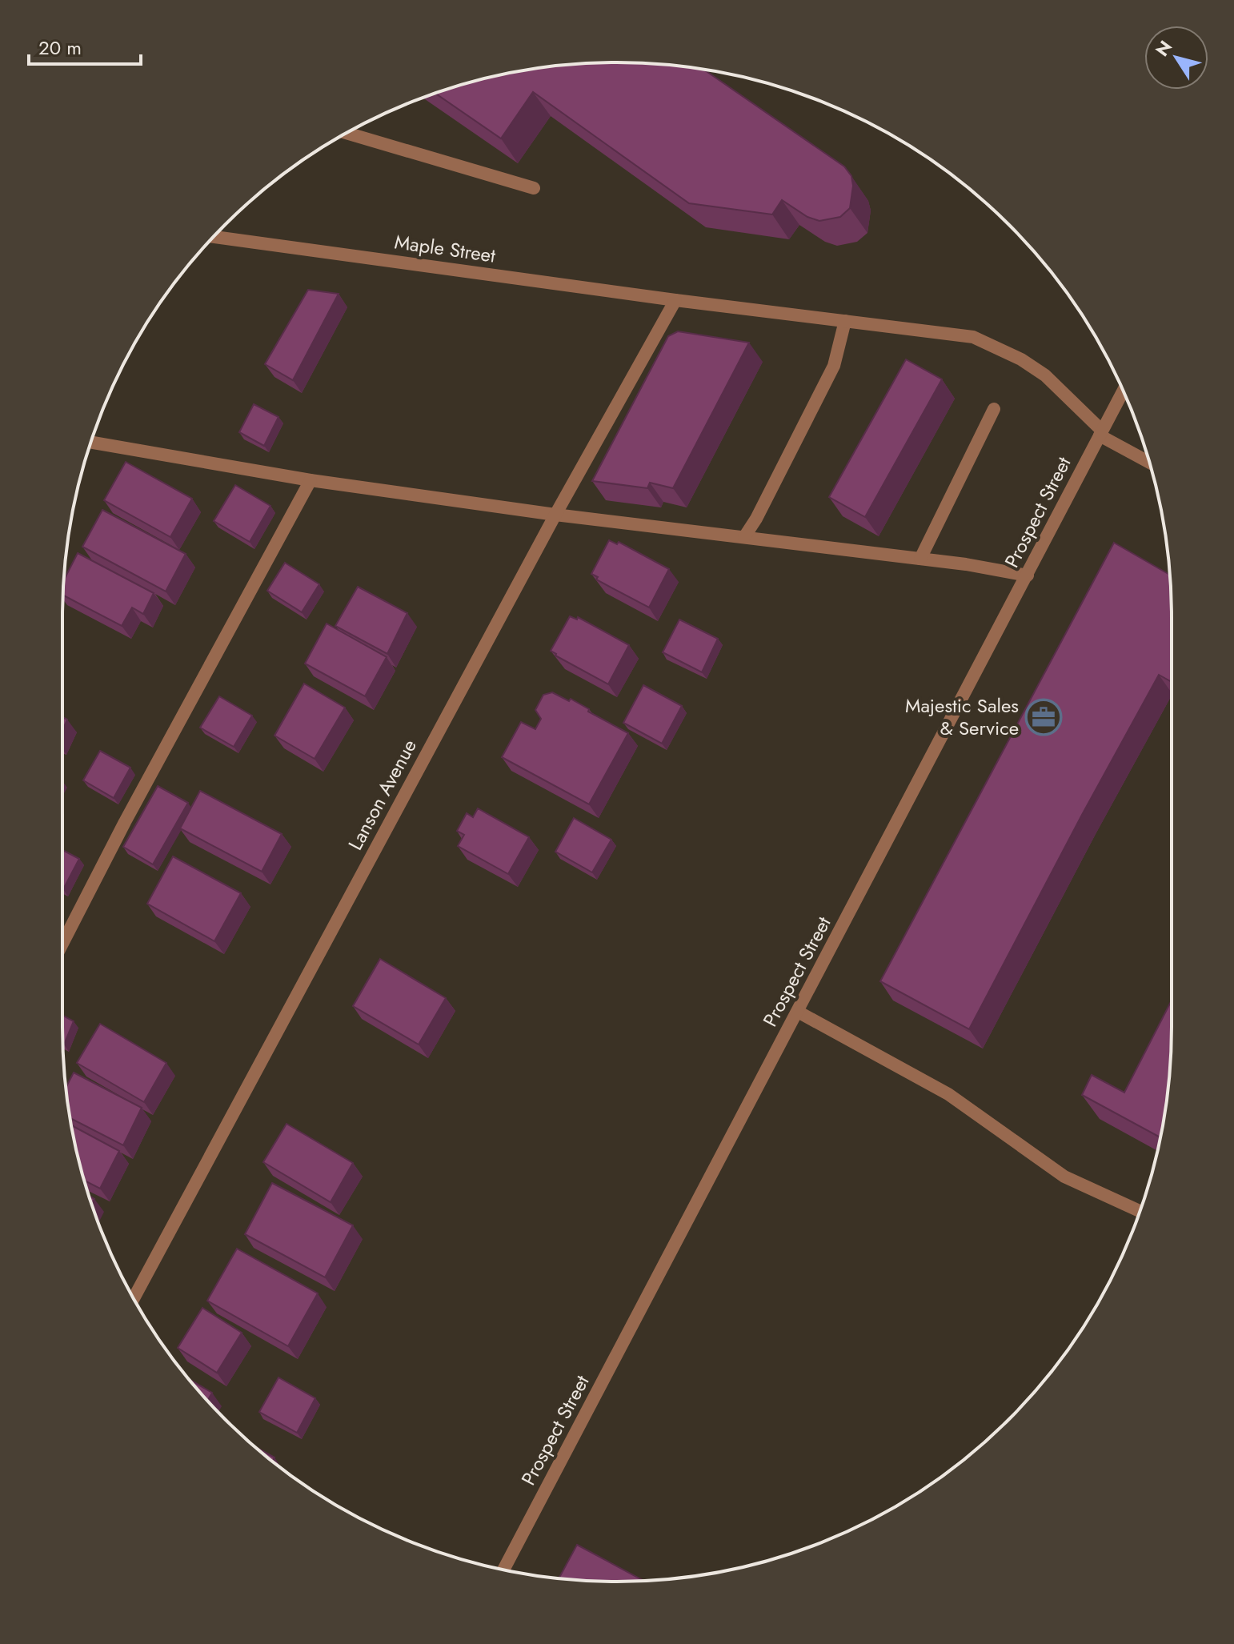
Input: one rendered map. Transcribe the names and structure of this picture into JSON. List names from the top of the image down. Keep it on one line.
{"streets":{"street":["Maple Street","Prospect Street","Lanson Avenue"]},"crossings":[["Maple Street","Prospect Street"],["Maple Street","Lanson Avenue"]],"places":{"office":["Majestic Sales & Service"]},"scale_bar":"20 m","north":"top left"}
